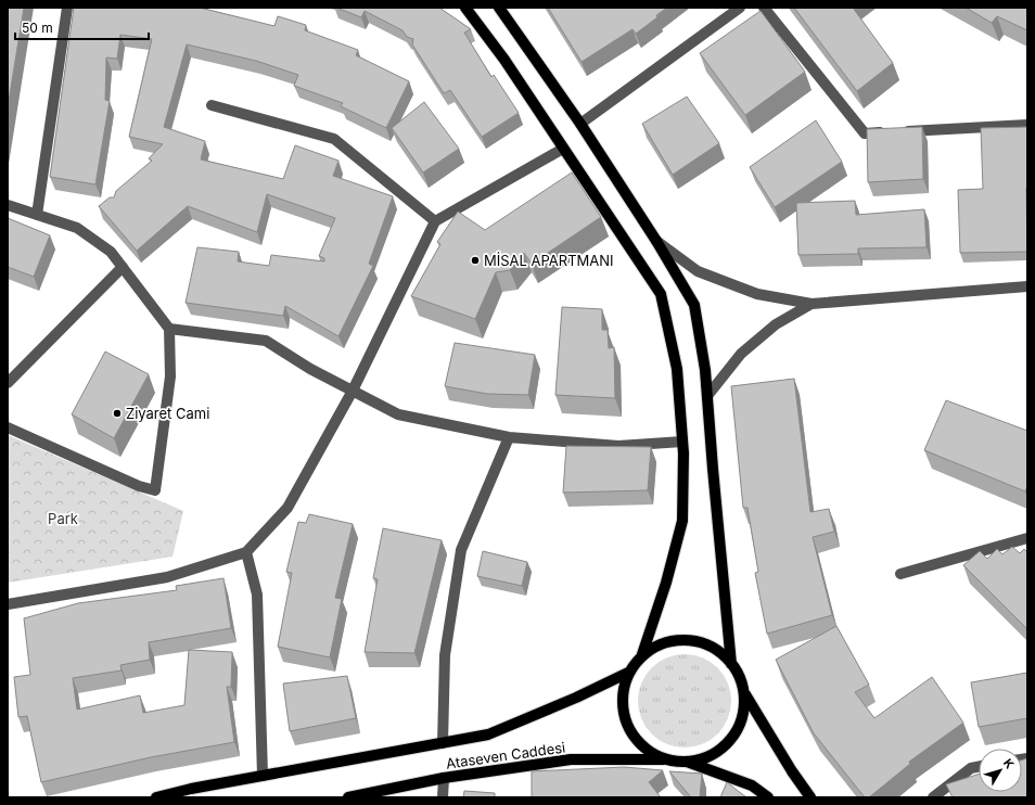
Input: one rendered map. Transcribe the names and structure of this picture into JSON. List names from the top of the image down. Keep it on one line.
{"streets":{"main road":["Ataseven Caddesi"]},"parks":["Park"],"places":["MİSAL APARTMANI","Ziyaret Cami"],"scale_bar":"50 m","north":"top right"}
